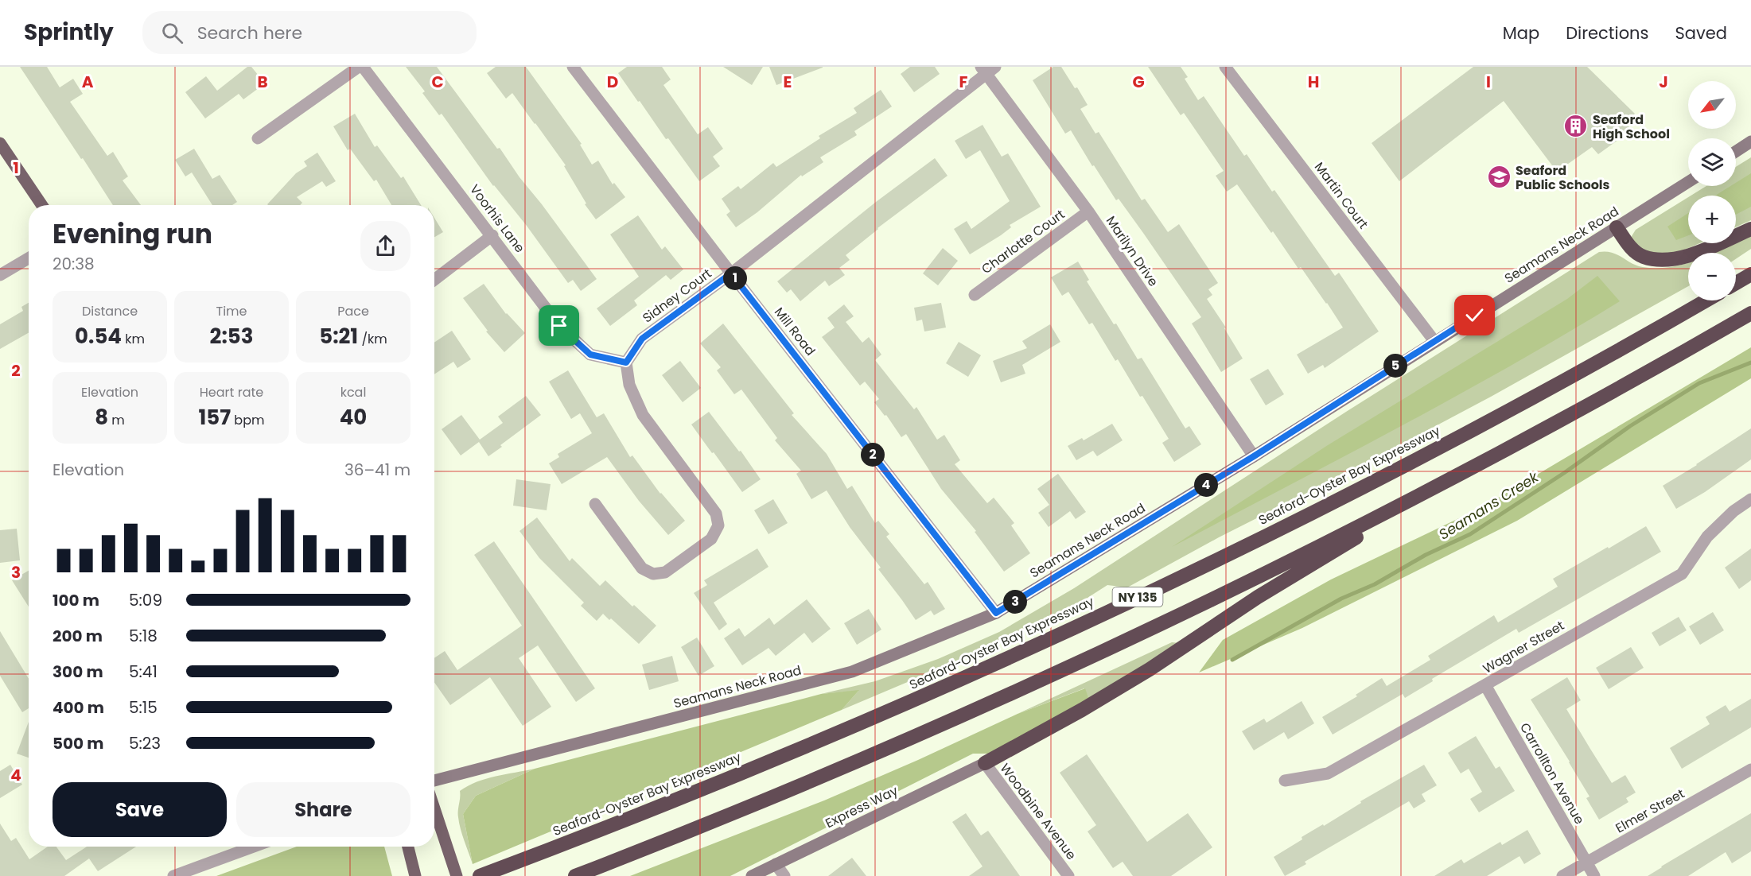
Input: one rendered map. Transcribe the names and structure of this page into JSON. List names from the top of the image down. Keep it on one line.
{"streets":{"highway":["Seaford-Oyster Bay Expressway","NY 135"],"street":["Martin Court","Voorhis Lane","Charlotte Court","Seamans Neck Road","Marilyn Drive","Sidney Court","Mill Road","Wagner Street","Carrollton Avenue","Express Way","Elmer Street","Woodbine Avenue"]},"crossings":[["Martin Court","Seamans Neck Road"],["Voorhis Lane","Sidney Court"],["Charlotte Court","Marilyn Drive"],["Seamans Neck Road","Marilyn Drive"],["Seamans Neck Road","Mill Road"],["Marilyn Drive","Sidney Court"],["Sidney Court","Mill Road"],["Wagner Street","Carrollton Avenue"],["Carrollton Avenue","Elmer Street"],["Express Way","Woodbine Avenue"]],"water":["Seamans Creek"],"places":{"building":["Seaford High School"],"school or university":["Seaford Public Schools"]},"north":"bottom left","page":{"header":"Sprintly","search":"Search here","nav":["Map","Directions","Saved"],"map_buttons":["+","−"],"heading":["Evening run","20:38"],"pins":["1","5","2","4","3"],"stats":[["Distance","0.54 km"],["Time","2:53"],["Pace","5:21 /km"],["Elevation","8 m"],["Heart rate","157 bpm"],["kcal","40"]],"chart":["Elevation","36–41 m"],"list":[{"name":"100 m","note":"5:09"},{"name":"200 m","note":"5:18"},{"name":"300 m","note":"5:41"},{"name":"400 m","note":"5:15"},{"name":"500 m","note":"5:23"}],"buttons":["Save","Share"]},"grid":{"columns":["A","B","C","D","E","F","G","H","I","J"],"rows":["1","2","3","4"]}}
